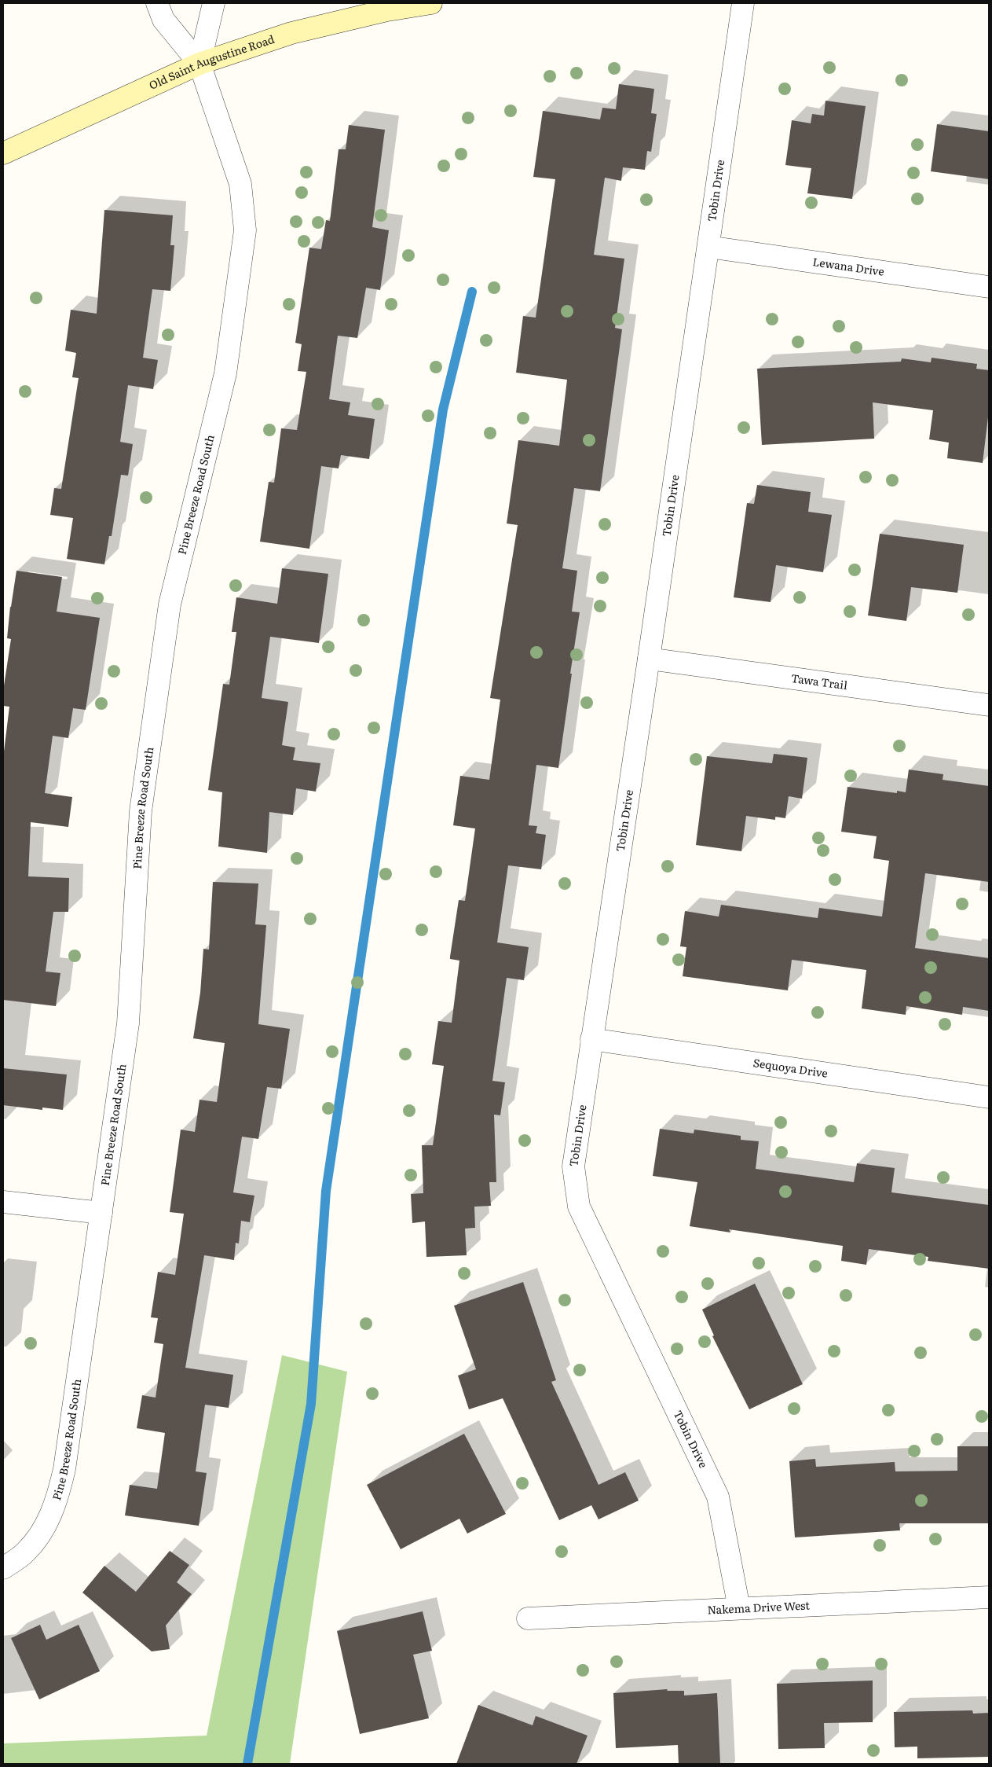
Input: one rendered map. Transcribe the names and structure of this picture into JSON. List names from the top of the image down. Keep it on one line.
{"streets":{"main road":["Old Saint Augustine Road"],"street":["Tobin Drive","Lewana Drive","Pine Breeze Road South","Tawa Trail","Sequoya Drive","Nakema Drive West"]},"crossings":[["Old Saint Augustine Road","Pine Breeze Road South"],["Tobin Drive","Lewana Drive"],["Tobin Drive","Tawa Trail"],["Tobin Drive","Sequoya Drive"],["Tobin Drive","Nakema Drive West"]]}
